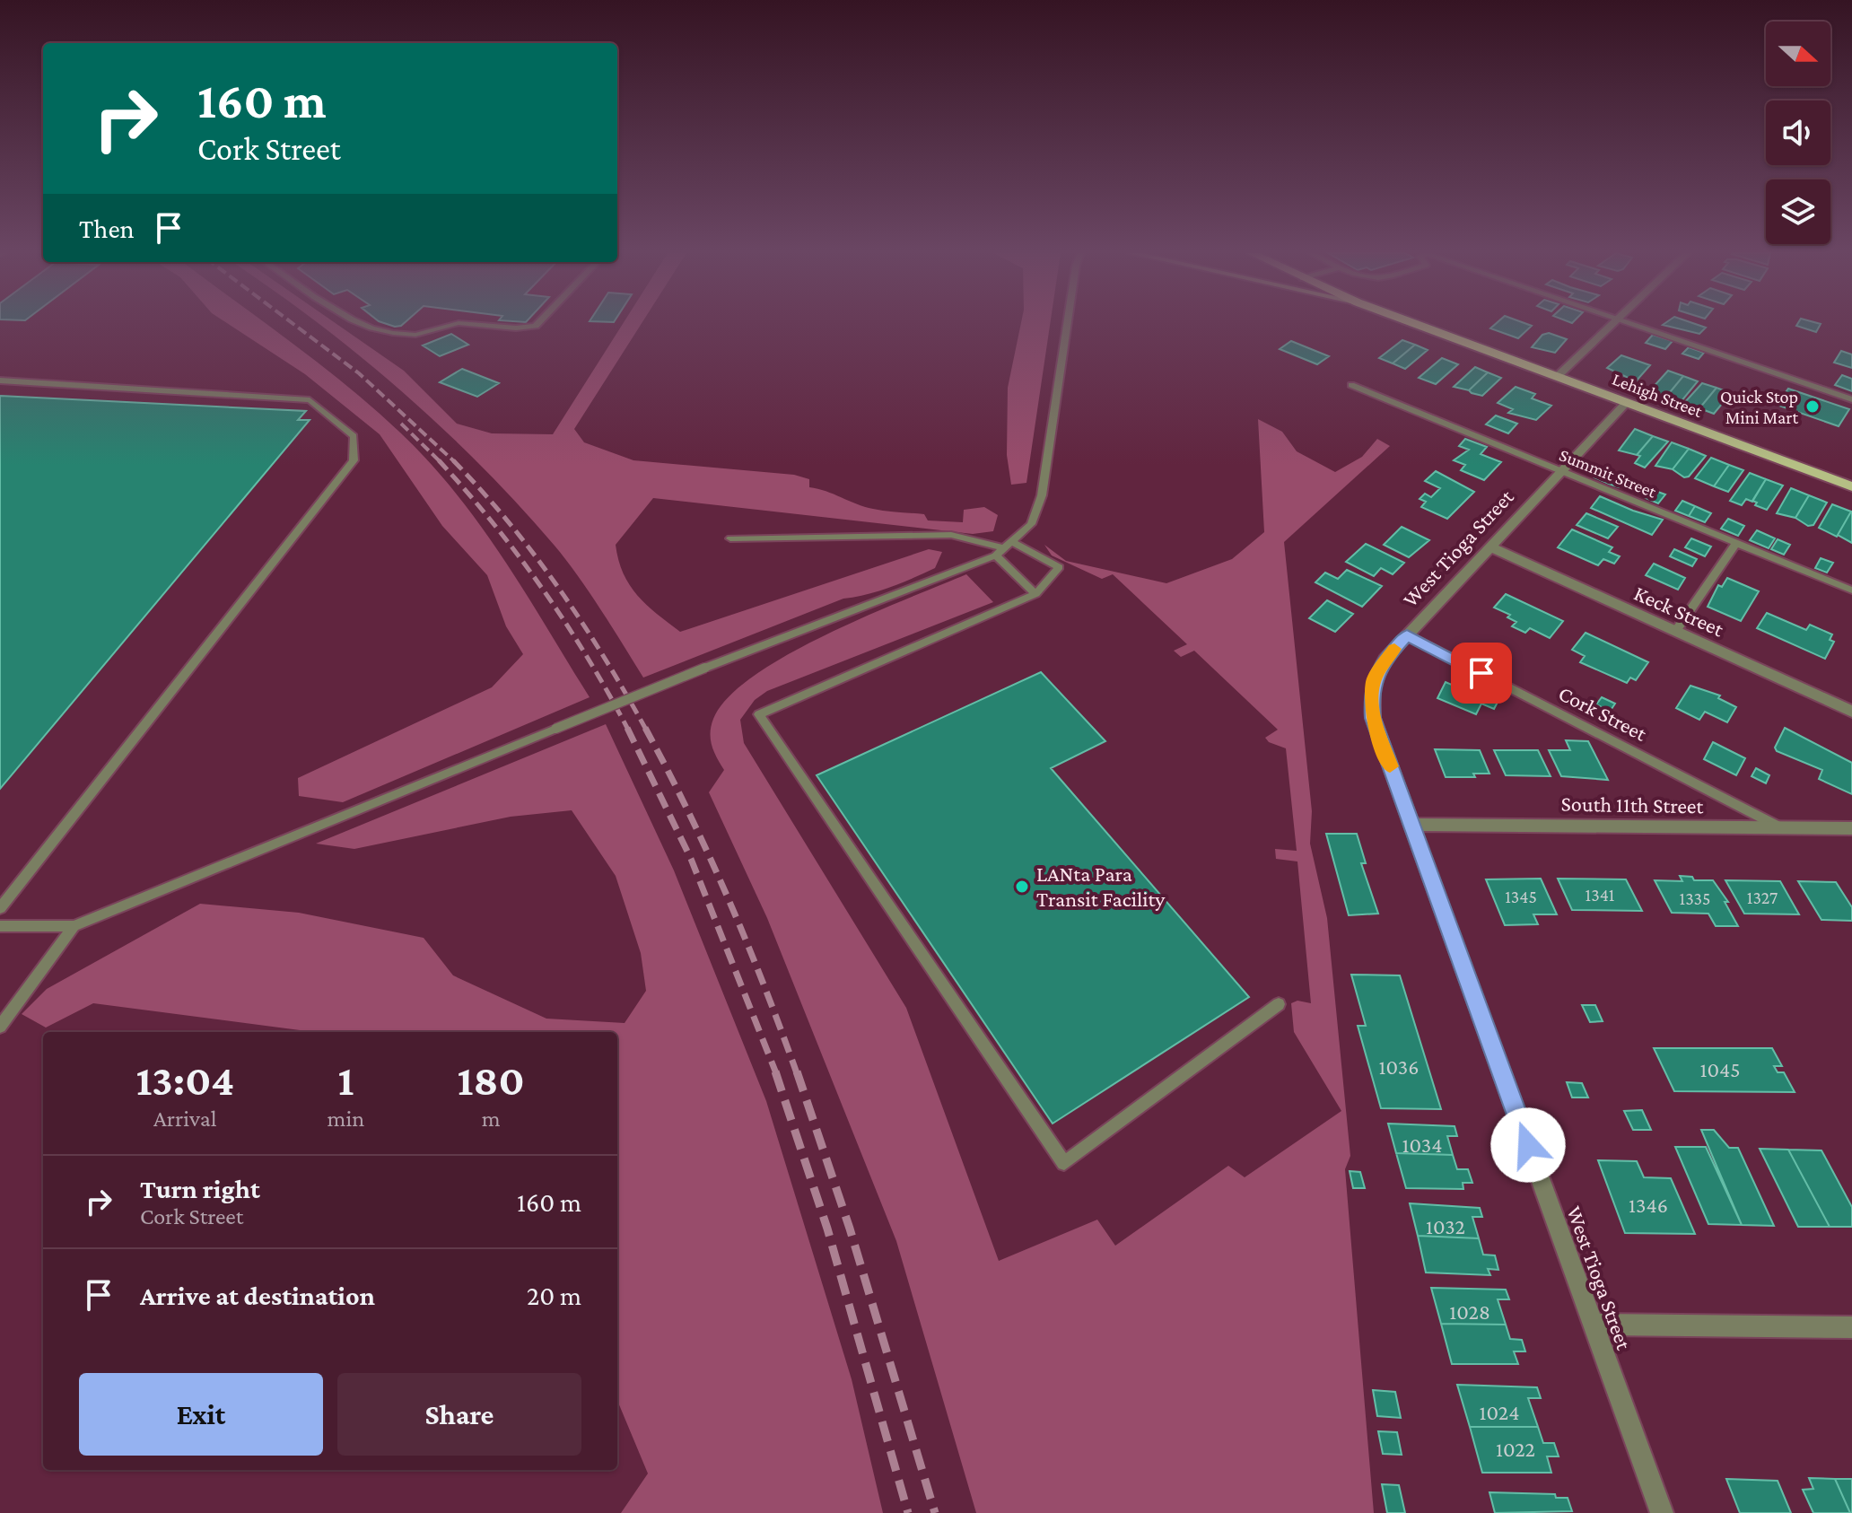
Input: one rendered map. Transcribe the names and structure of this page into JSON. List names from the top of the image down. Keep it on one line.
{"streets":{"main road":["Lehigh Street"],"street":["West Tioga Street","Keck Street","South 11th Street"],"lane":["Summit Street","Cork Street"]},"crossings":[["Lehigh Street","West Tioga Street"],["Summit Street","West Tioga Street"],["West Tioga Street","Keck Street"],["West Tioga Street","Cork Street"],["West Tioga Street","South 11th Street"],["Cork Street","South 11th Street"]],"places":["Quick Stop Mini Mart","LANta Para Transit Facility"],"house_numbers":["1341","1345","1327","1335","1036","1045","1034","1346","1032","1028","1024","1022"],"north":"right","page":{"turn":["160 m","Cork Street"],"then":"Then","eta":["13:04","Arrival","1","min","180","m"],"list":[{"name":"Turn right","note":"Cork Street","value":"160 m"},{"name":"Arrive at destination","value":"20 m"}],"buttons":["Exit","Share"]}}
